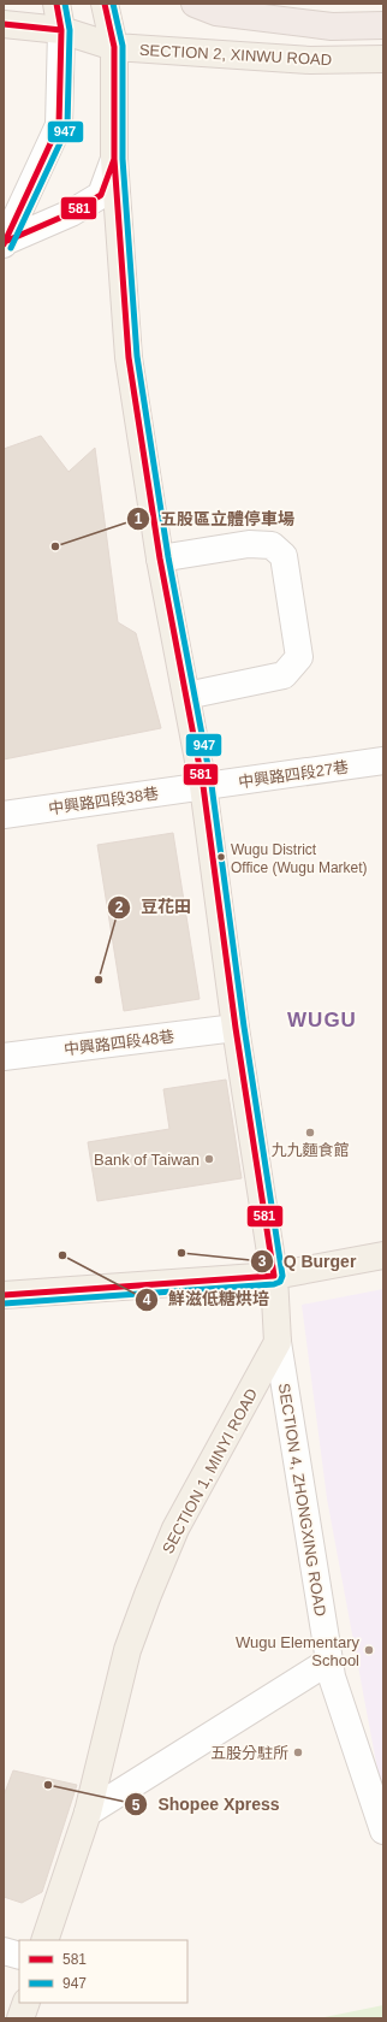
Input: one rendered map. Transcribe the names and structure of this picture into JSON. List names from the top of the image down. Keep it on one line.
{"streets":{"main road":["SECTION 2, XINWU ROAD","SECTION 1, MINYI ROAD"],"street":["中興路四段27巷","中興路四段38巷","中興路四段48巷","SECTION 4, ZHONGXING ROAD"]},"crossings":[["中興路四段27巷","中興路四段38巷"],["SECTION 1, MINYI ROAD","SECTION 4, ZHONGXING ROAD"]],"districts":["WUGU"],"places":["五股區立體停車場","Wugu District Office (Wugu Market)","豆花田","九九麵食館","Bank of Taiwan","Q Burger","鮮滋低糖烘培","Wugu Elementary School","五股分駐所","Shopee Xpress"],"lines":["transit line 581","transit line 947"],"legend":["581","947"]}
